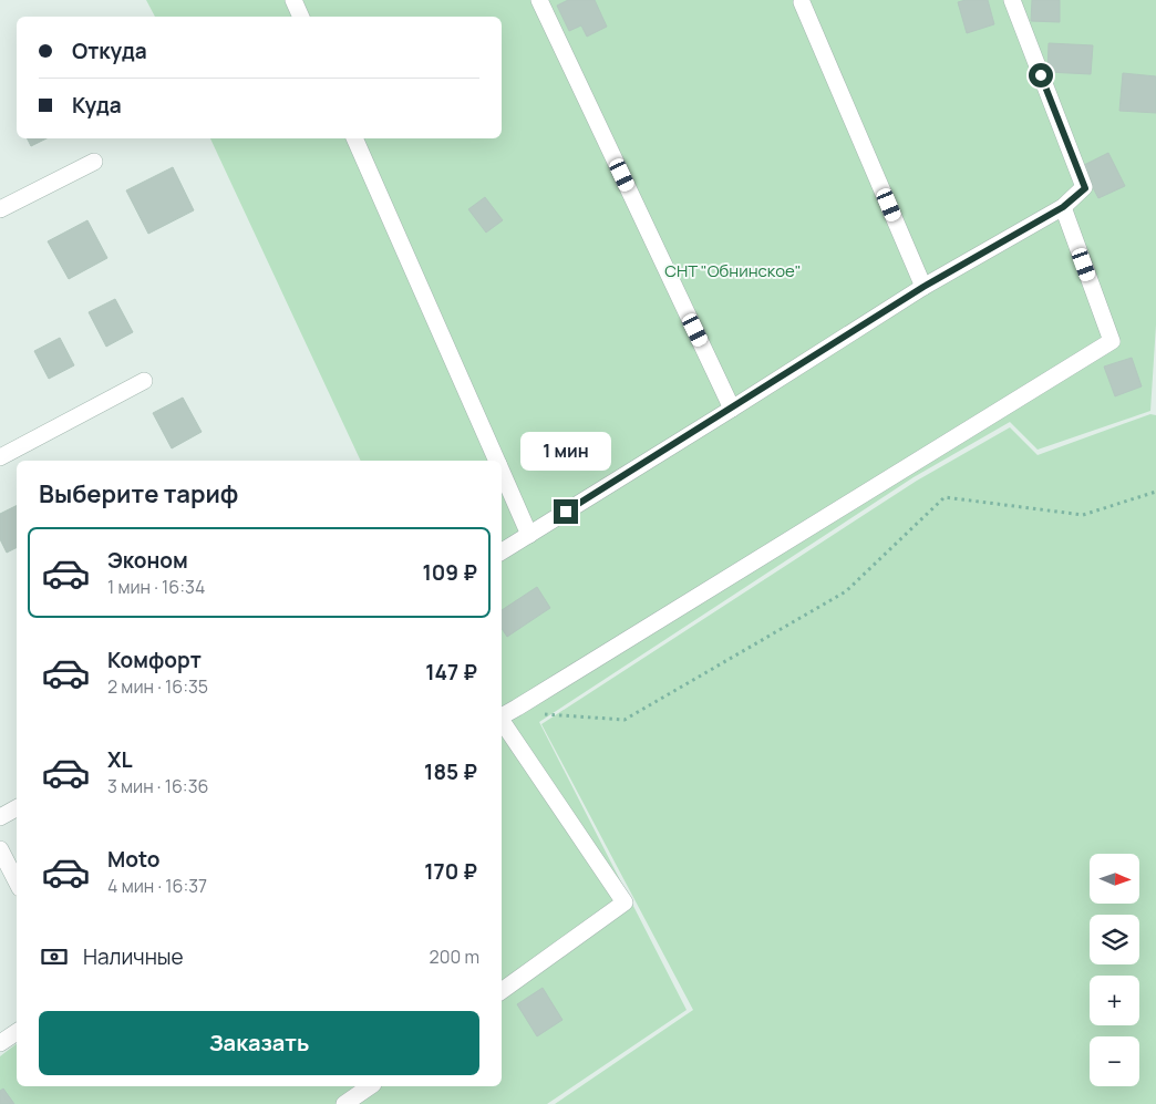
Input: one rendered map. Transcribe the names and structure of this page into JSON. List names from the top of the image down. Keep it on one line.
{"parks":["СНТ \"Обнинское\""],"north":"right","page":{"banner":["Откуда","Куда"],"bubble":"1 мин","heading":"Выберите тариф","list":[{"name":"Эконом","note":"1 мин · 16:34","value":"109 ₽"},{"name":"Комфорт","note":"2 мин · 16:35","value":"147 ₽"},{"name":"XL","note":"3 мин · 16:36","value":"185 ₽"},{"name":"Moto","note":"4 мин · 16:37","value":"170 ₽"}],"map_buttons":["+","−"],"pay":["Наличные","200 m"],"buttons":"Заказать"}}
